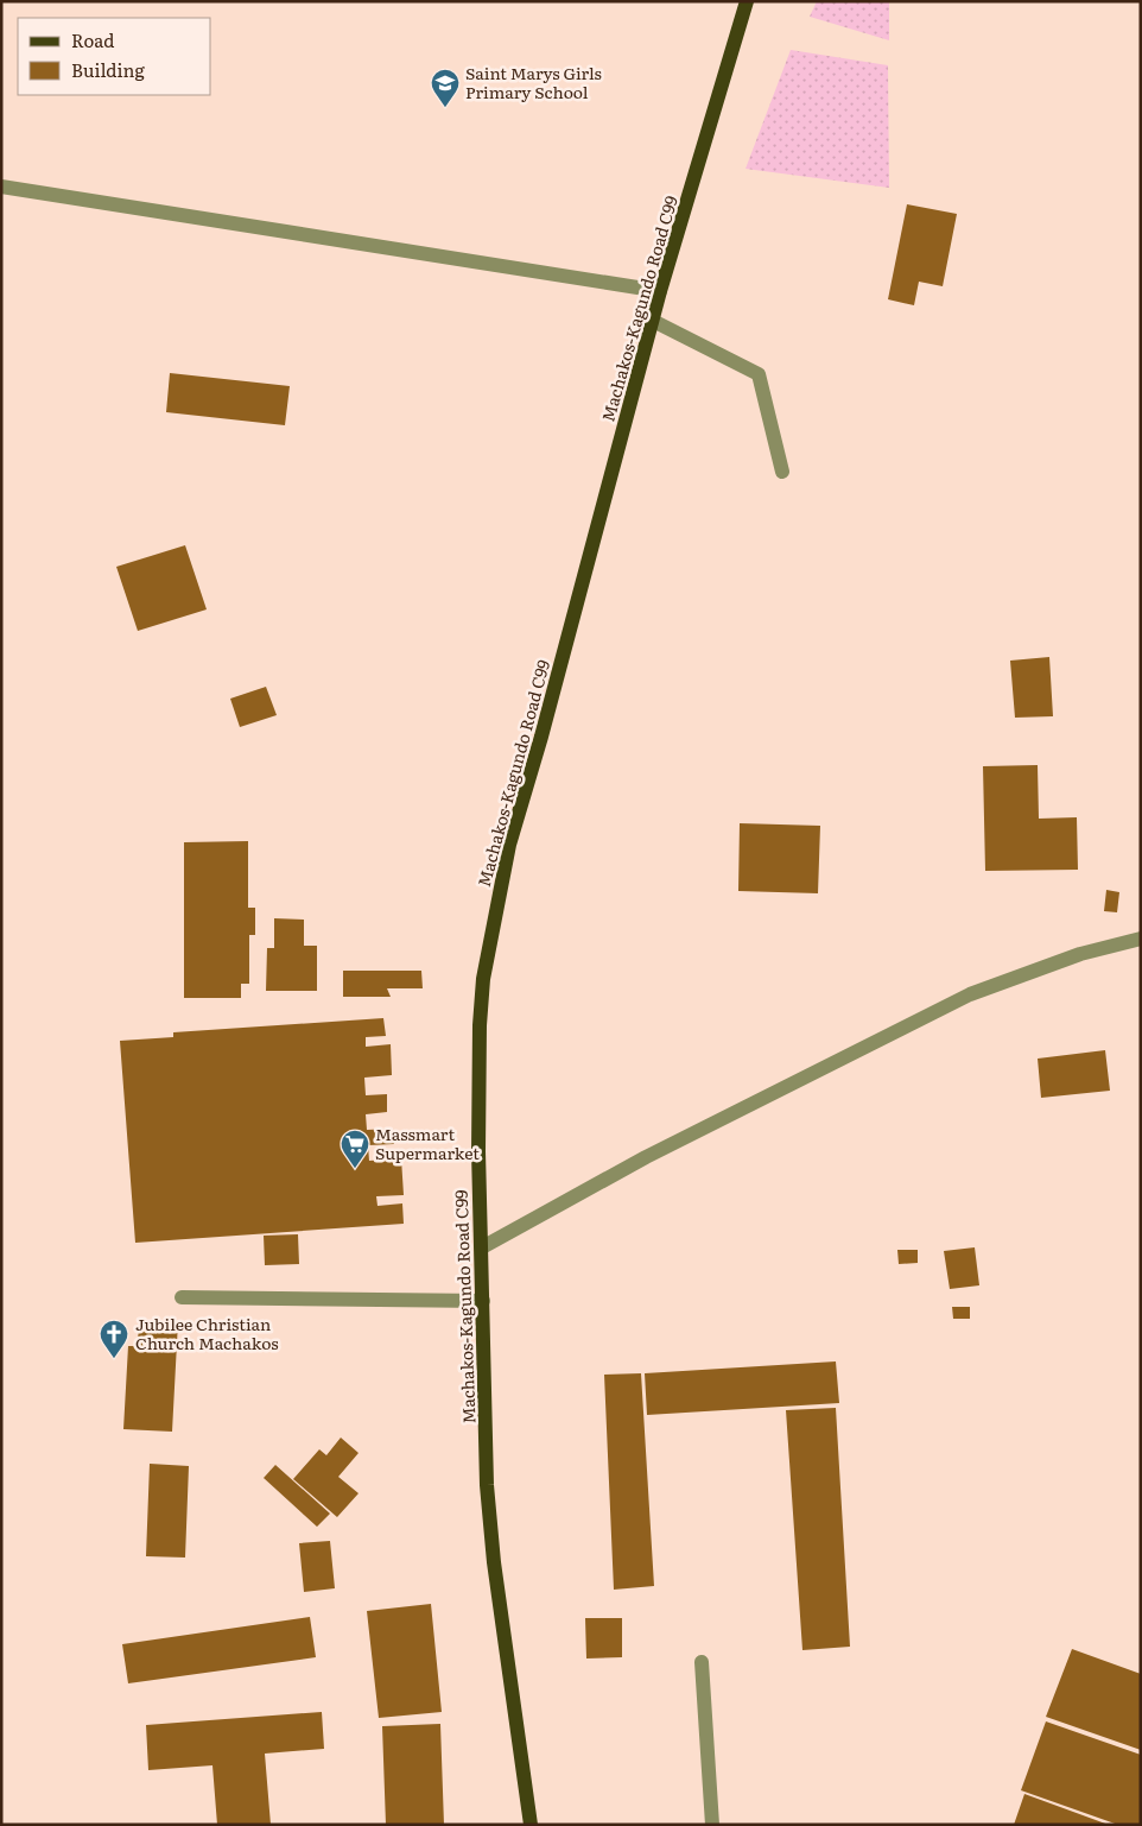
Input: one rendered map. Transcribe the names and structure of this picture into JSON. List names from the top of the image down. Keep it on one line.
{"streets":{"main road":["Machakos-Kagundo Road C99"]},"places":{"school or university":["Saint Marys Girls Primary School"],"supermarket":["Massmart Supermarket"],"church":["Jubilee Christian Church Machakos"]},"legend":["Road","Building"]}
